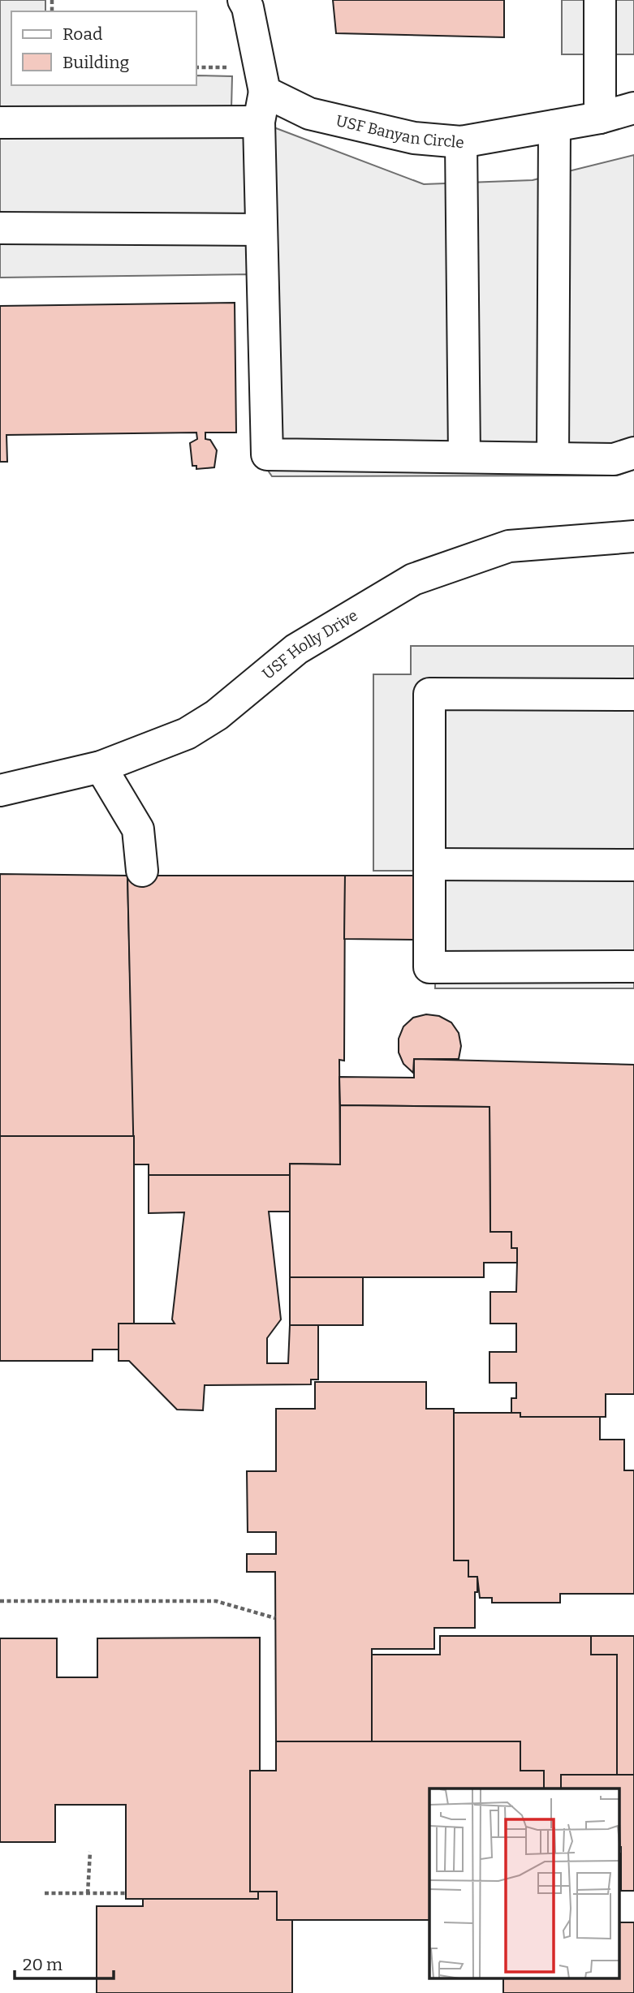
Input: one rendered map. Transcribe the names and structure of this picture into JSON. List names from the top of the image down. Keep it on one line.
{"streets":{"street":["USF Banyan Circle","USF Holly Drive"]},"legend":["Road","Building"],"scale_bar":"20 m"}
